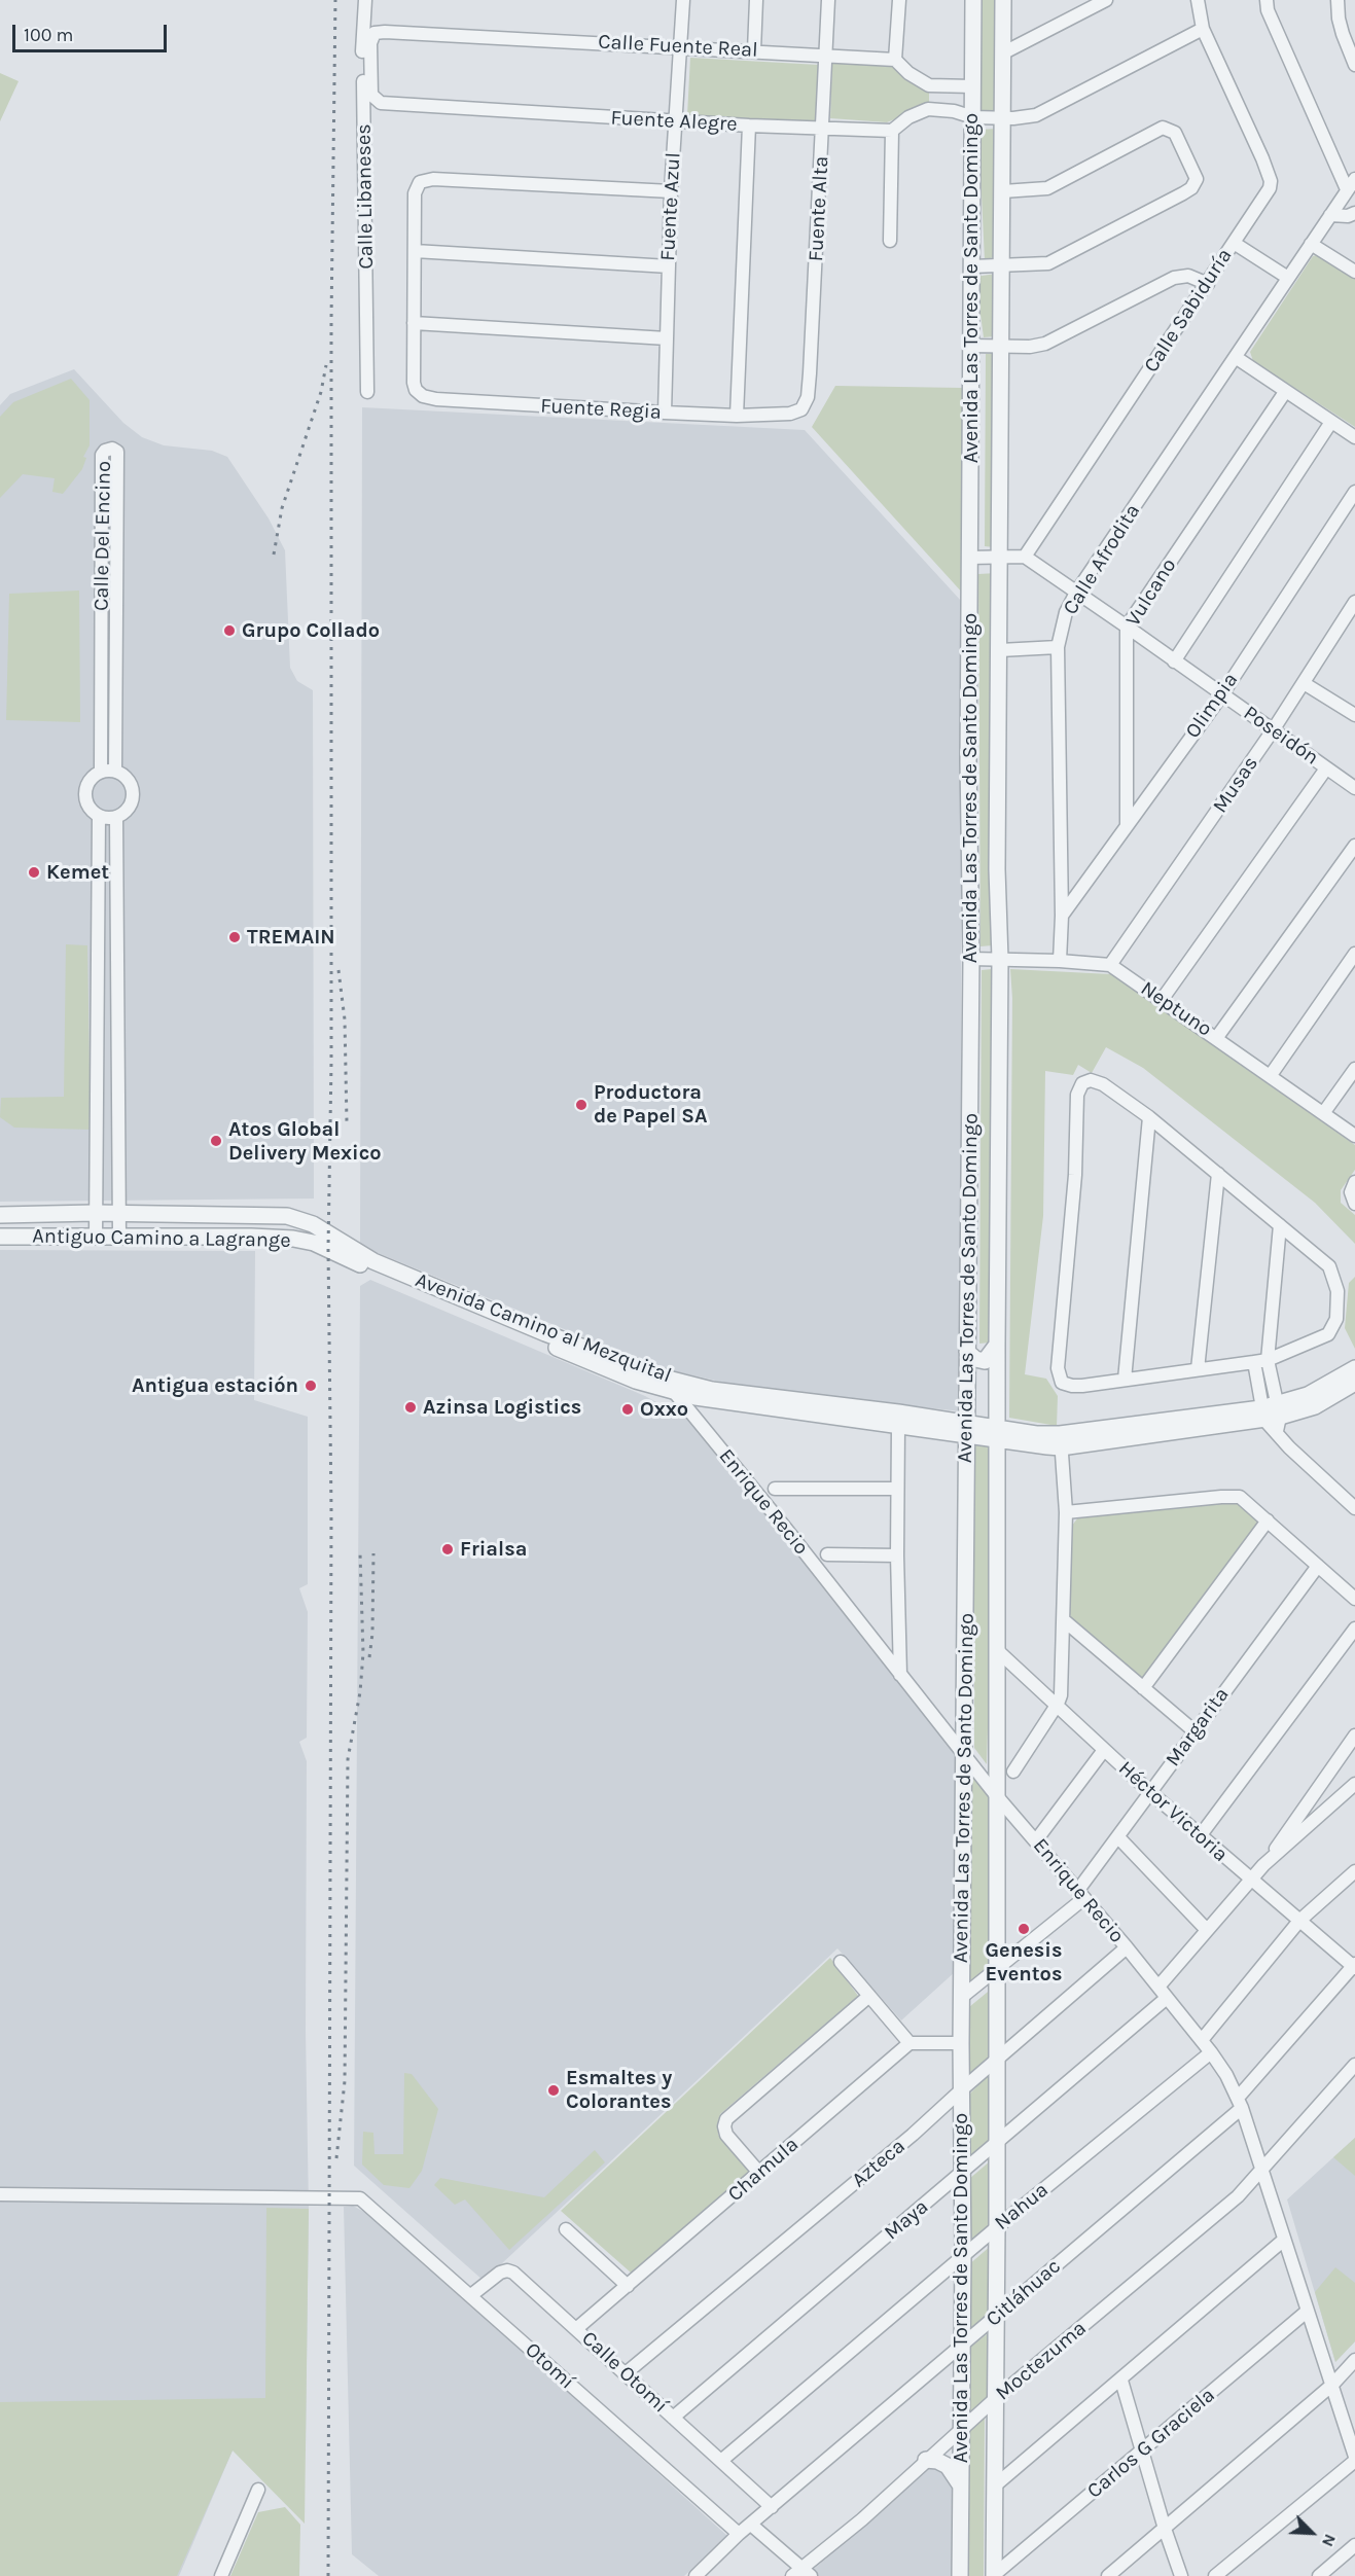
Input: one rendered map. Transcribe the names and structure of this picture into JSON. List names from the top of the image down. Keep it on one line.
{"streets":{"street":["Calle Fuente Real","Fuente Alegre","Calle Libaneses","Fuente Azul","Fuente Alta","Avenida Las Torres de Santo Domingo","Calle Sabiduría","Fuente Regia","Calle Del Encino","Calle Afrodita","Vulcano","Olimpia","Poseidón","Musas","Neptuno","Antiguo Camino a Lagrange","Avenida Camino al Mezquital","Enrique Recio","Margarita","Héctor Victoria","Azteca","Chamula","Nahua","Maya","Citláhuac","Moctezuma","Otomí","Calle Otomí","Carlos G Graciela"]},"crossings":[["Calle Fuente Real","Fuente Alegre"],["Calle Fuente Real","Fuente Azul"],["Calle Fuente Real","Fuente Alta"],["Fuente Alegre","Fuente Azul"],["Fuente Alegre","Fuente Alta"],["Fuente Azul","Fuente Regia"],["Fuente Alta","Fuente Regia"],["Avenida Las Torres de Santo Domingo","Neptuno"],["Avenida Las Torres de Santo Domingo","Avenida Camino al Mezquital"],["Avenida Las Torres de Santo Domingo","Enrique Recio"],["Avenida Las Torres de Santo Domingo","Margarita"],["Avenida Las Torres de Santo Domingo","Héctor Victoria"],["Avenida Las Torres de Santo Domingo","Azteca"],["Avenida Las Torres de Santo Domingo","Nahua"],["Avenida Las Torres de Santo Domingo","Maya"],["Avenida Las Torres de Santo Domingo","Citláhuac"],["Avenida Las Torres de Santo Domingo","Moctezuma"],["Avenida Las Torres de Santo Domingo","Carlos G Graciela"],["Calle Sabiduría","Poseidón"],["Calle Afrodita","Olimpia"],["Calle Afrodita","Poseidón"],["Calle Afrodita","Neptuno"],["Vulcano","Olimpia"],["Vulcano","Poseidón"],["Olimpia","Poseidón"],["Poseidón","Musas"],["Musas","Neptuno"],["Antiguo Camino a Lagrange","Avenida Camino al Mezquital"],["Avenida Camino al Mezquital","Enrique Recio"],["Enrique Recio","Margarita"],["Enrique Recio","Azteca"],["Enrique Recio","Nahua"],["Enrique Recio","Maya"],["Enrique Recio","Citláhuac"],["Enrique Recio","Moctezuma"],["Enrique Recio","Carlos G Graciela"],["Margarita","Héctor Victoria"],["Héctor Victoria","Citláhuac"],["Azteca","Calle Otomí"],["Chamula","Calle Otomí"],["Nahua","Calle Otomí"],["Maya","Calle Otomí"],["Citláhuac","Otomí"],["Citláhuac","Calle Otomí"],["Otomí","Calle Otomí"]],"places":["Grupo Collado","Kemet","TREMAIN","Productora de Papel SA","Atos Global Delivery Mexico","Antigua estación","Azinsa Logistics","Oxxo","Frialsa","Genesis Eventos","Esmaltes y Colorantes"],"scale_bar":"100 m","north":"bottom right"}
